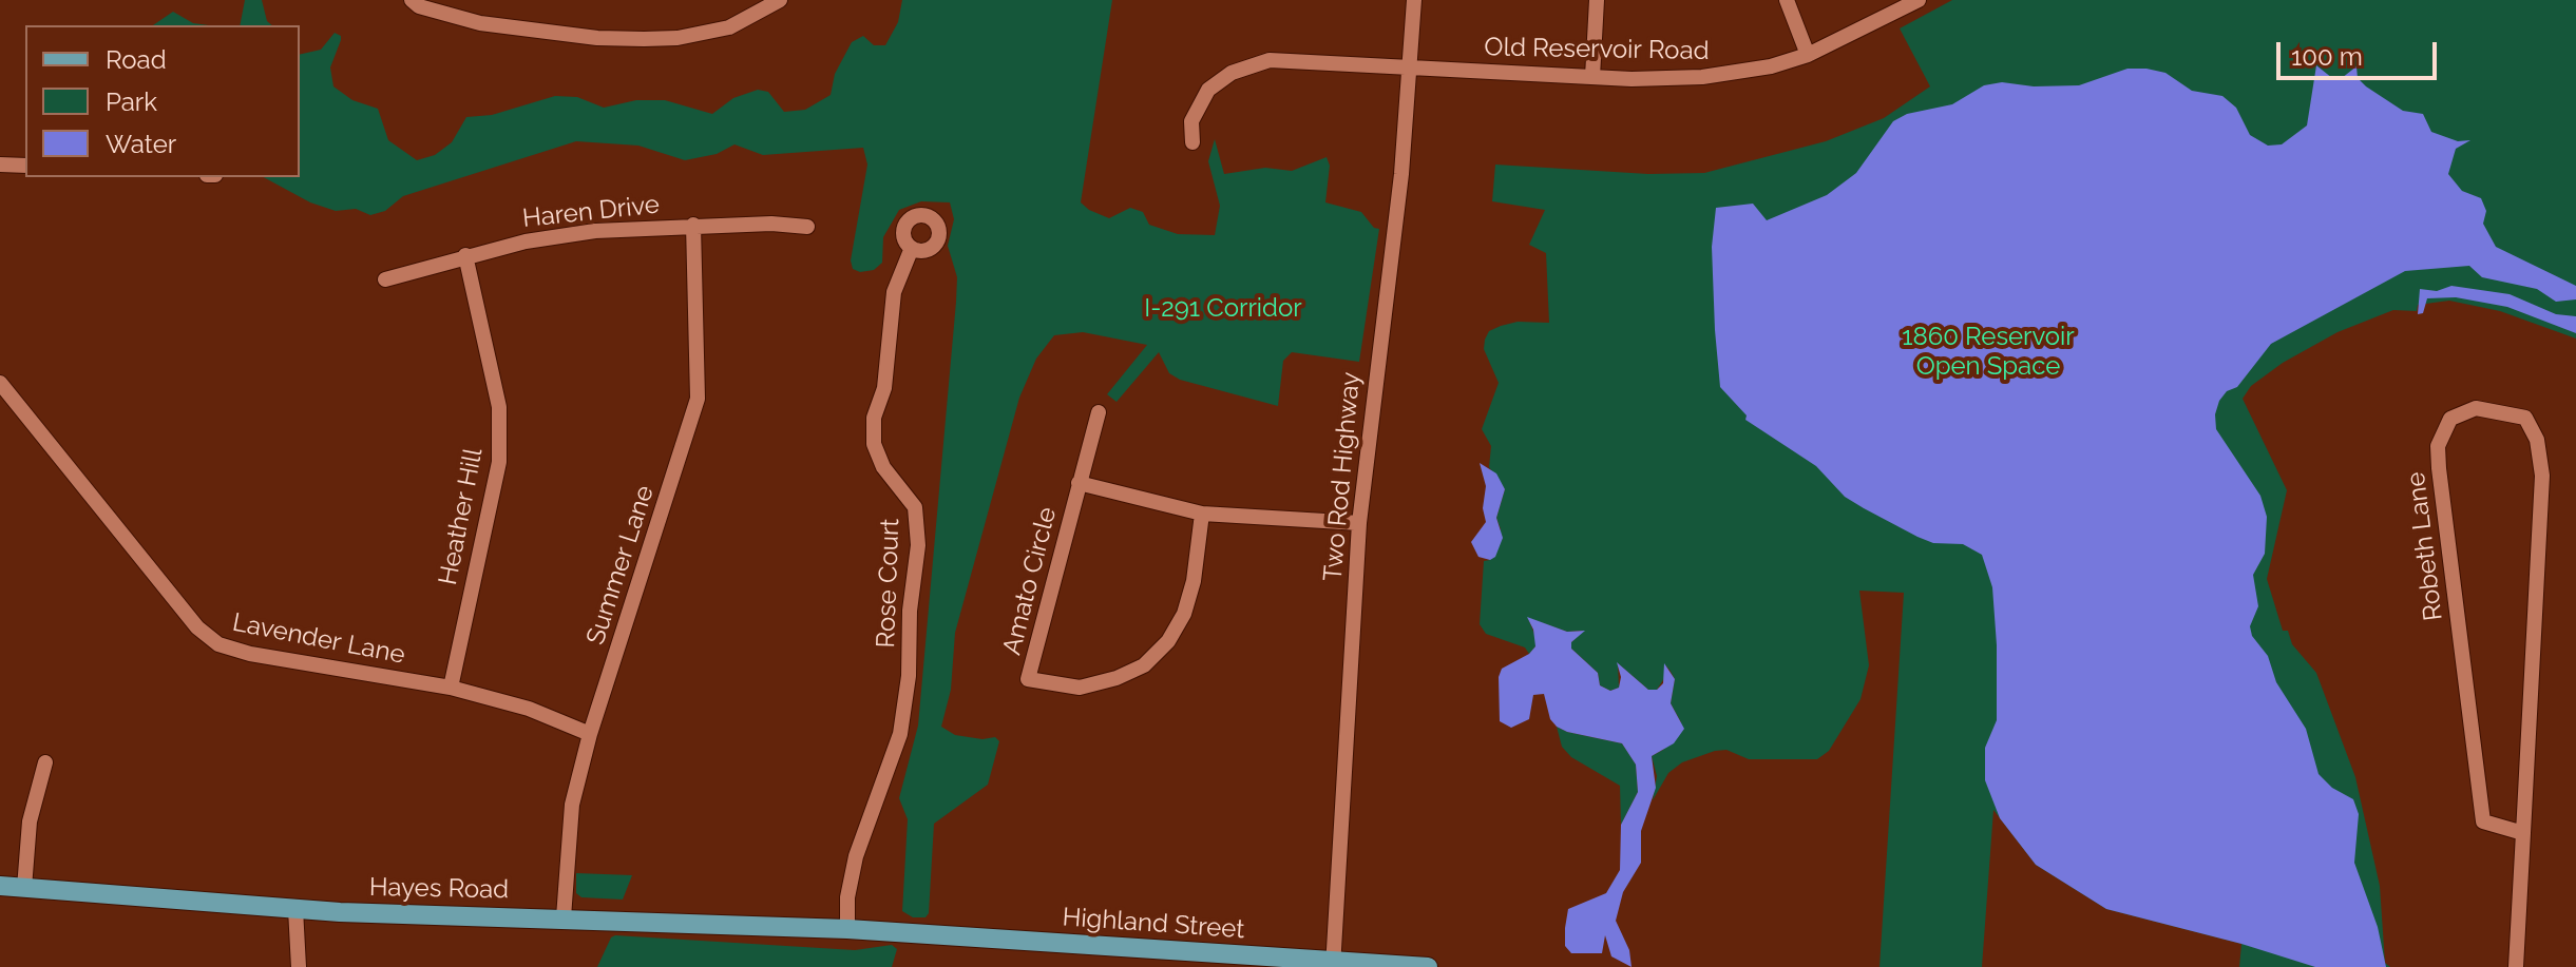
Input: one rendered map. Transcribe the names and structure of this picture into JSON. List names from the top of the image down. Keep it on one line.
{"streets":{"main road":["Hayes Road","Highland Street"],"street":["Old Reservoir Road","Haren Drive","Two Rod Highway","Heather Hill","Robeth Lane","Summer Lane","Amato Circle","Rose Court","Lavender Lane"]},"crossings":[["Old Reservoir Road","Two Rod Highway"],["Haren Drive","Heather Hill"],["Haren Drive","Summer Lane"],["Two Rod Highway","Highland Street"],["Heather Hill","Lavender Lane"],["Summer Lane","Lavender Lane"],["Summer Lane","Hayes Road"],["Rose Court","Hayes Road"],["Hayes Road","Highland Street"]],"parks":["I-291 Corridor","1860 Reservoir Open Space"],"legend":["Road","Park","Water"],"scale_bar":"100 m"}
